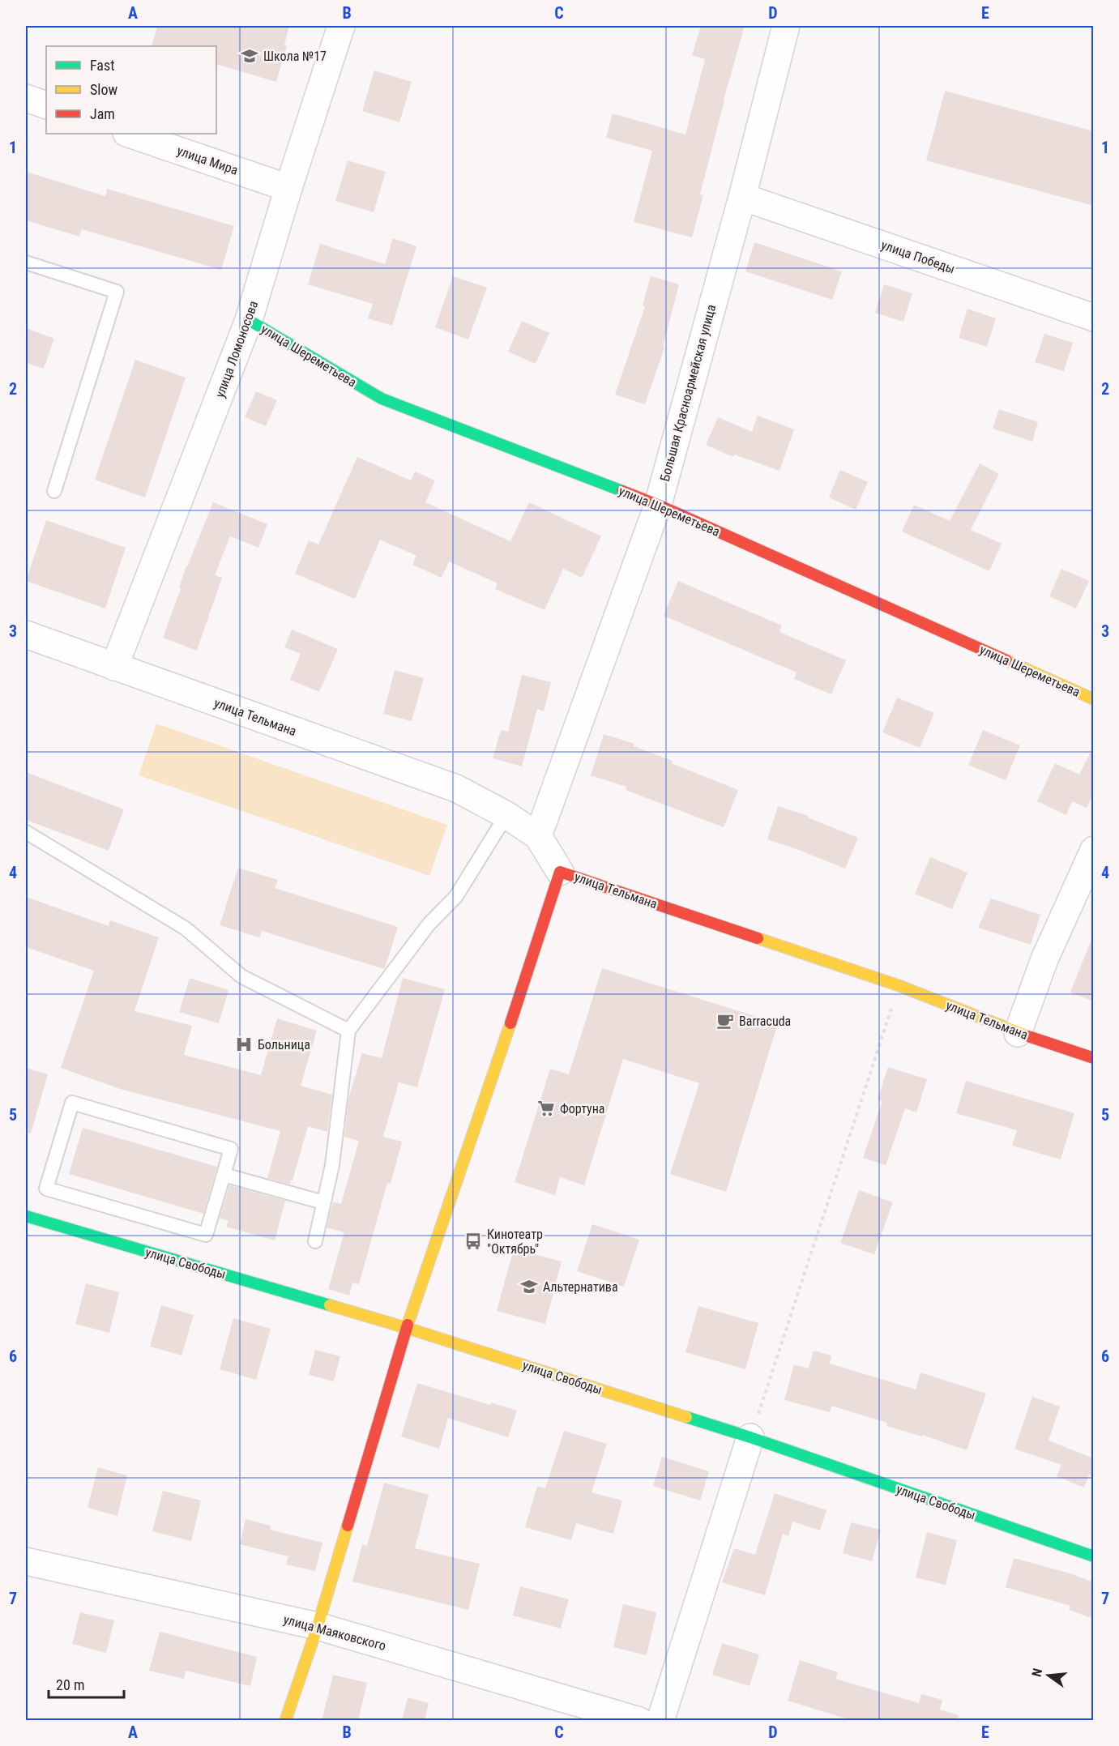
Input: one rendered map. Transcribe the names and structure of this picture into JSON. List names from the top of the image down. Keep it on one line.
{"streets":{"street":["улица Мира","улица Победы","улица Ломоносова","улица Шереметьева","Большая Красноармейская улица","улица Тельмана","улица Свободы","улица Маяковского"]},"crossings":[["улица Мира","улица Ломоносова"],["улица Победы","Большая Красноармейская улица"],["улица Ломоносова","улица Шереметьева"],["улица Ломоносова","улица Тельмана"],["улица Шереметьева","Большая Красноармейская улица"],["Большая Красноармейская улица","улица Тельмана"]],"places":{"school or university":["Школа №17","Альтернатива"],"cafe":["Barracuda"],"hospital":["Больница"],"supermarket":["Фортуна"],"bus stop":["Кинотеатр \"Октябрь\""]},"legend":["Fast","Slow","Jam"],"scale_bar":"20 m","north":"left","grid":{"columns":["A","B","C","D","E"],"rows":["1","2","3","4","5","6","7"]}}
